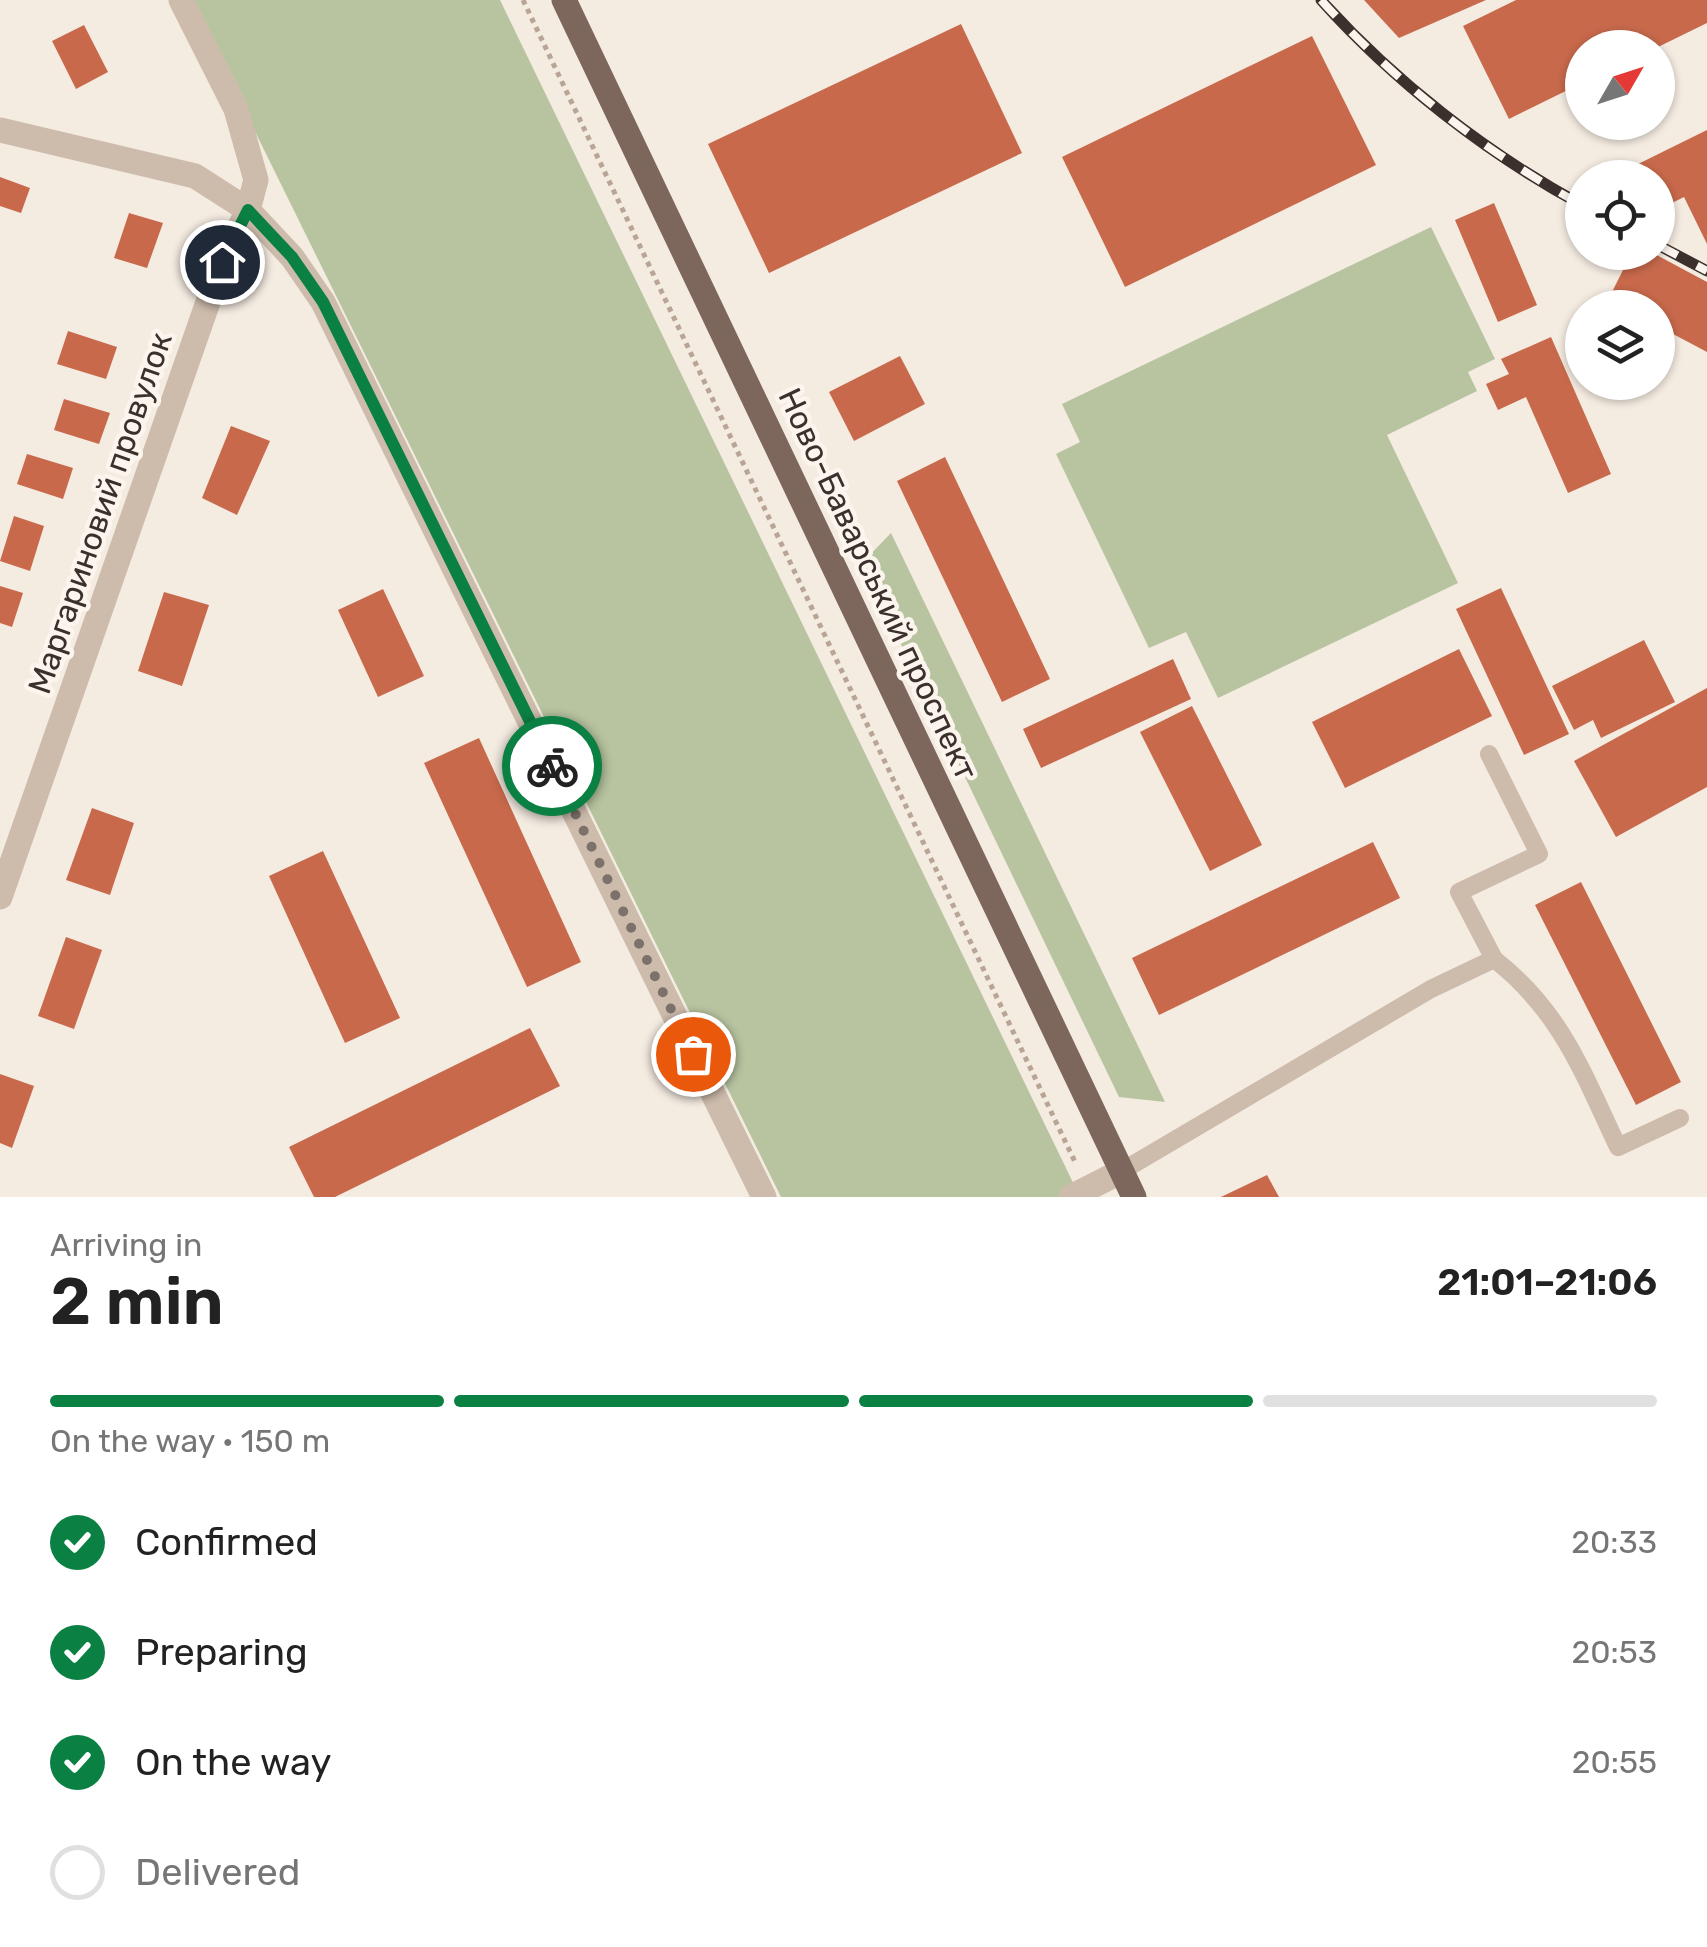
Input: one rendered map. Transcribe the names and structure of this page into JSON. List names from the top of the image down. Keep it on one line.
{"streets":{"main road":["Ново-Баварський проспект"],"street":["Маргариновий провулок"]},"north":"top right","page":{"heading":["2 min","Arriving in","21:01–21:06"],"bar":"On the way · 150 m","list":[["Confirmed","20:33"],["Preparing","20:53"],["On the way","20:55"],"Delivered"]}}
